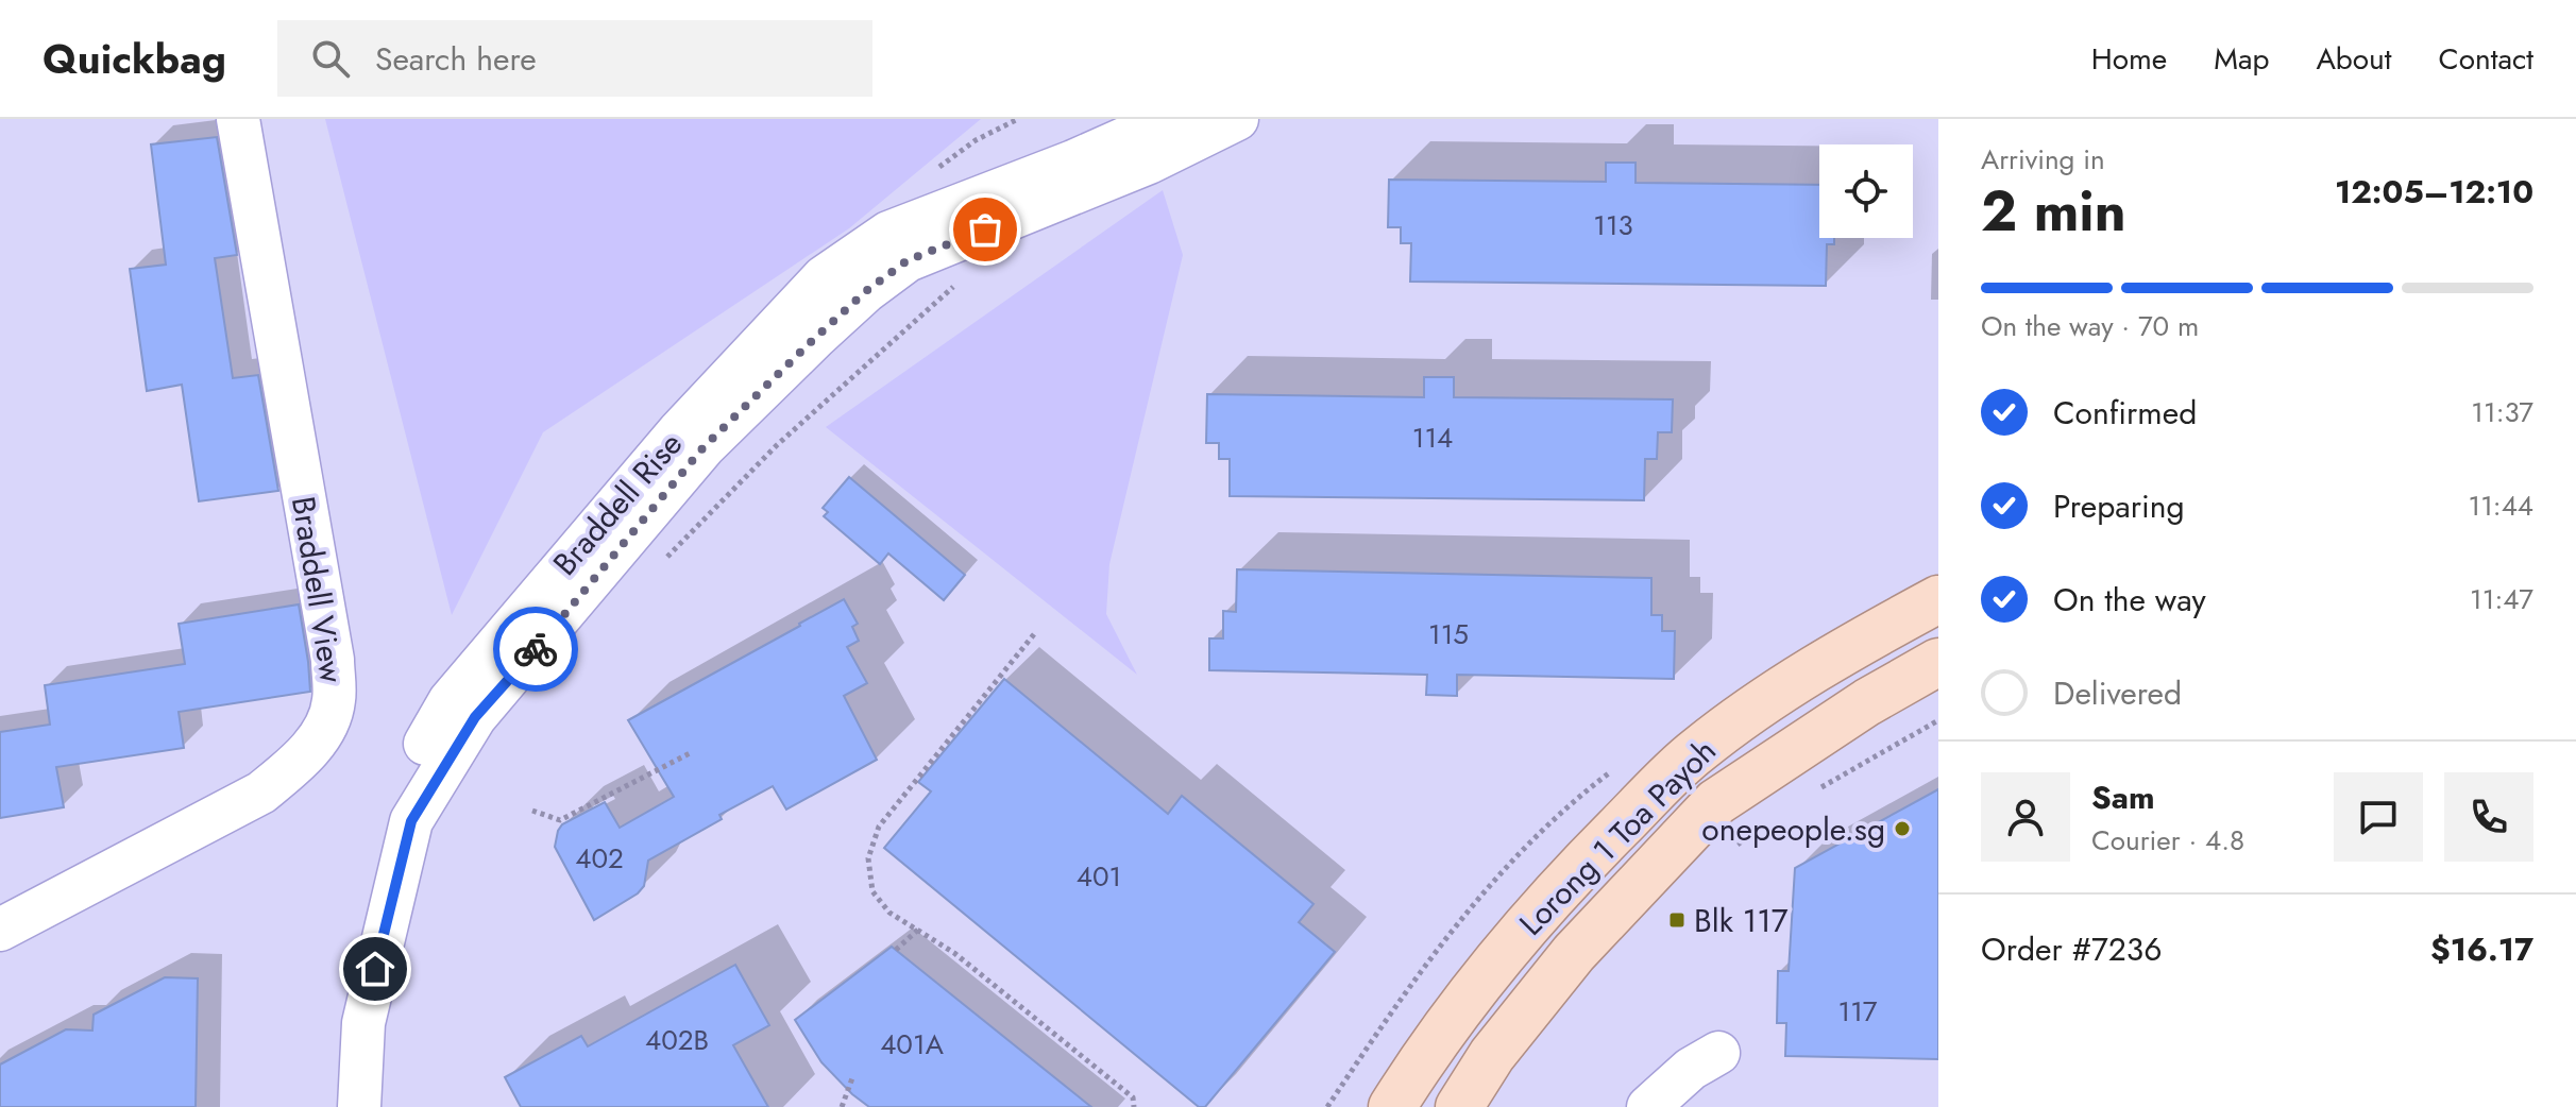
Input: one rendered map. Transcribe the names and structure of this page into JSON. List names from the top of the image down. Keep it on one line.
{"streets":{"main road":["Lorong 1 Toa Payoh"],"street":["Braddell Rise","Braddell View"]},"places":{"other":["onepeople.sg"],"transit":["Blk 117"]},"house_numbers":["113","114","115","402","401","117","402B","401A"],"page":{"header":"Quickbag","search":"Search here","nav":["Home","Map","About","Contact"],"heading":["2 min","Arriving in","12:05–12:10"],"panel":["Sam","Courier · 4.8","Order #7236","$16.17"],"bar":"On the way · 70 m","list":[["Confirmed","11:37"],["Preparing","11:44"],["On the way","11:47"],"Delivered"]}}
